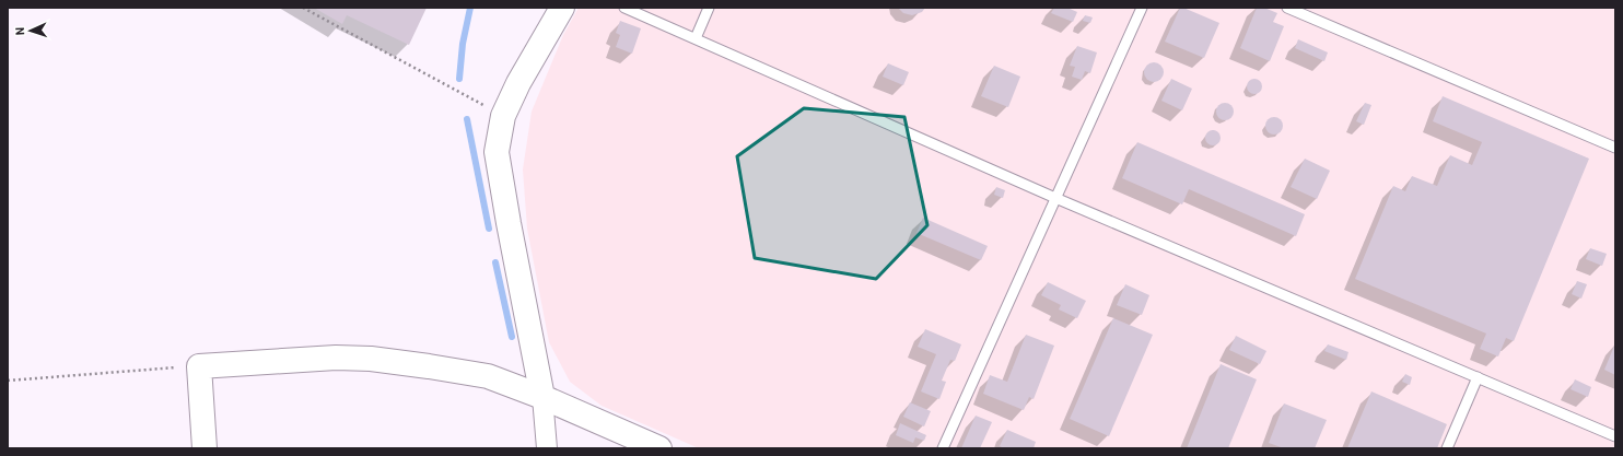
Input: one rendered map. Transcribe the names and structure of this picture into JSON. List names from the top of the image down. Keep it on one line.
{"north":"left"}
